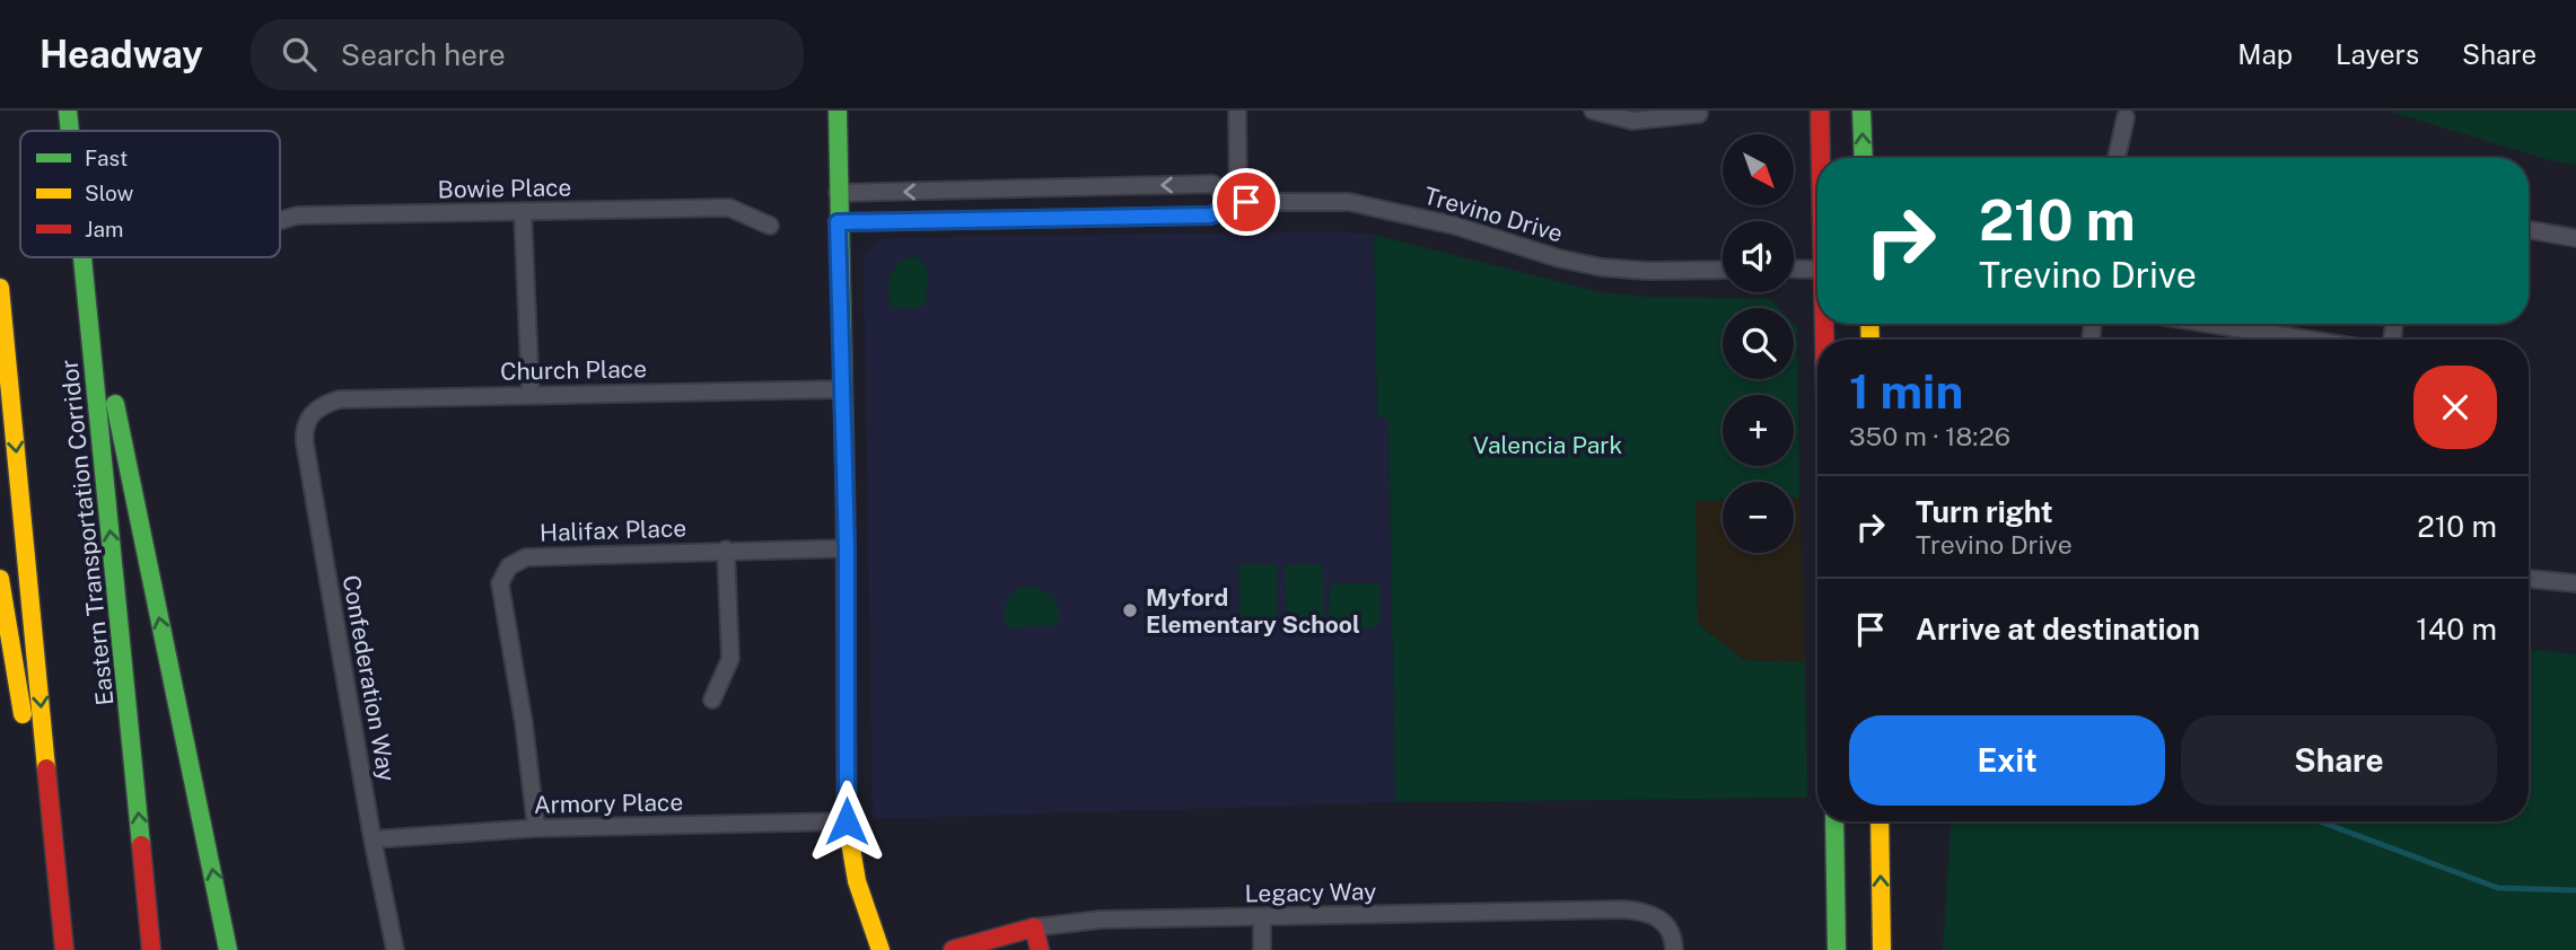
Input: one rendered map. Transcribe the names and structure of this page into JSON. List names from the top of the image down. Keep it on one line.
{"streets":{"main road":["Eastern Transportation Corridor","Legacy Way"],"street":["Bowie Place","Trevino Drive","Church Place","Halifax Place","Confederation Way","Armory Place"]},"crossings":[["Church Place","Confederation Way"],["Halifax Place","Armory Place"],["Confederation Way","Armory Place"]],"parks":["Valencia Park"],"places":["Myford Elementary School"],"legend":["Fast","Slow","Jam"],"north":"bottom right","page":{"header":"Headway","search":"Search here","nav":["Map","Layers","Share"],"map_buttons":["+","−"],"turn":["210 m","Trevino Drive"],"heading":["1 min","350 m · 18:26"],"list":[{"name":"Turn right","note":"Trevino Drive","value":"210 m"},{"name":"Arrive at destination","value":"140 m"}],"buttons":["Exit","Share"]}}
